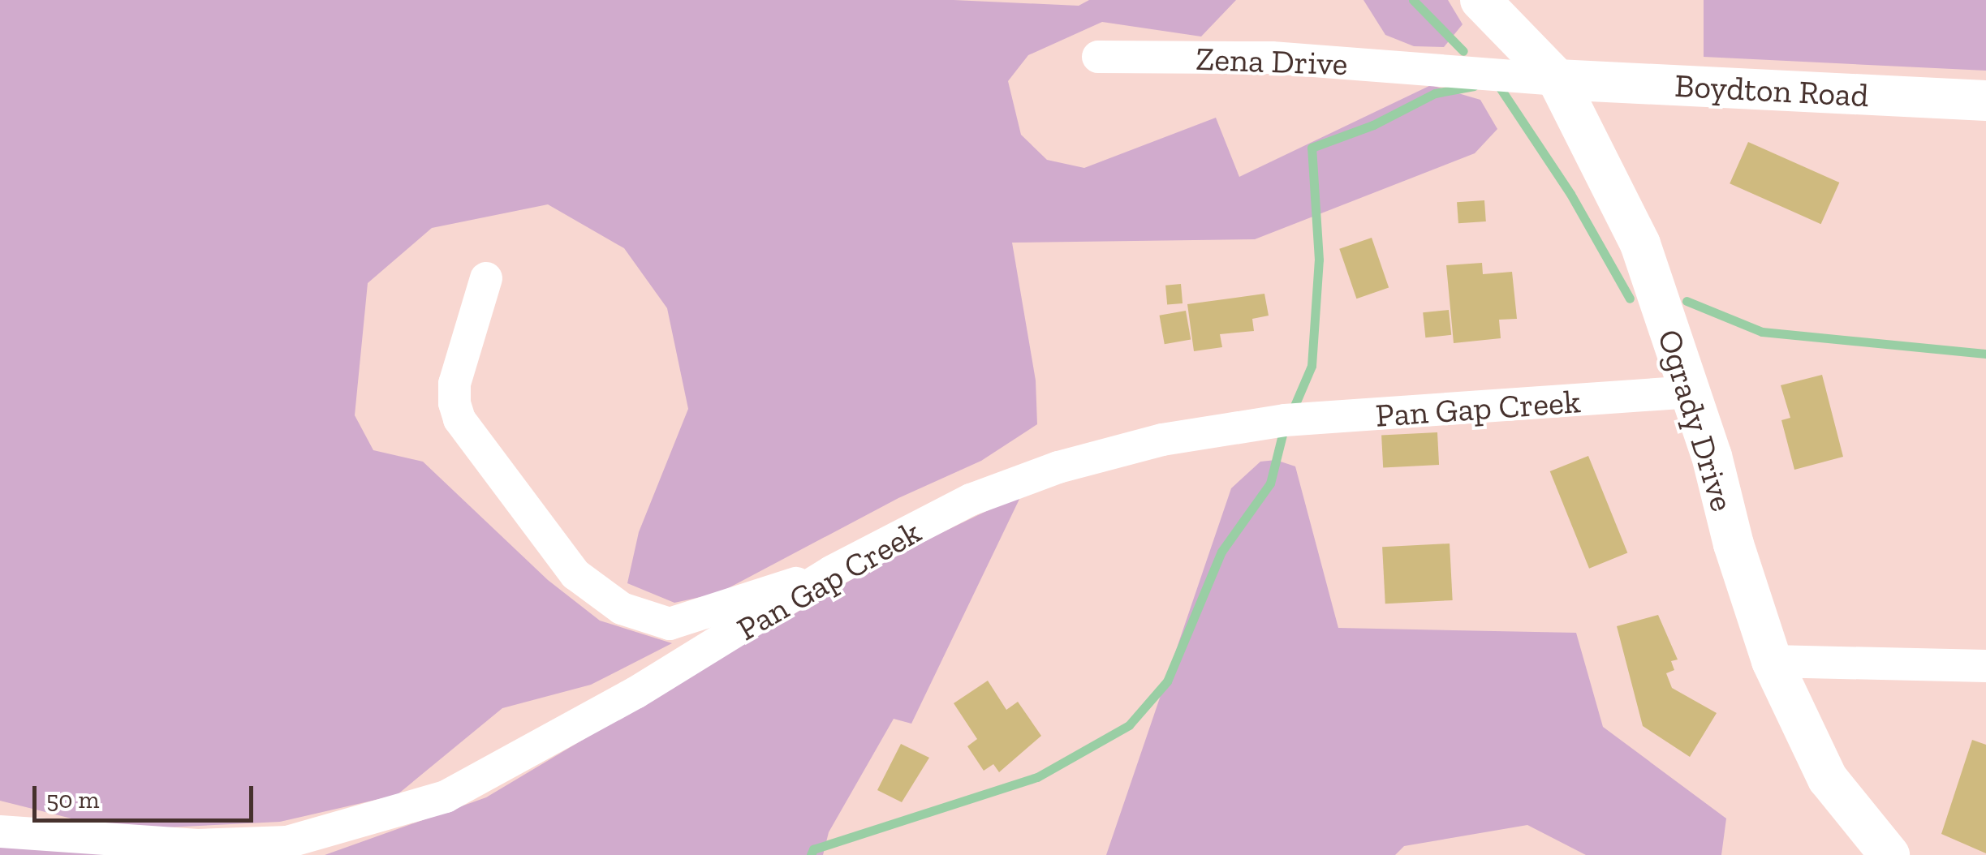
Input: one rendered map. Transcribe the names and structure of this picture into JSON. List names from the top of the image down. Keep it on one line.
{"streets":{"street":["Zena Drive","Boydton Road","Pan Gap Creek","Ogrady Drive"]},"crossings":[["Zena Drive","Boydton Road"],["Zena Drive","Ogrady Drive"],["Boydton Road","Ogrady Drive"],["Pan Gap Creek","Ogrady Drive"]],"scale_bar":"50 m"}
